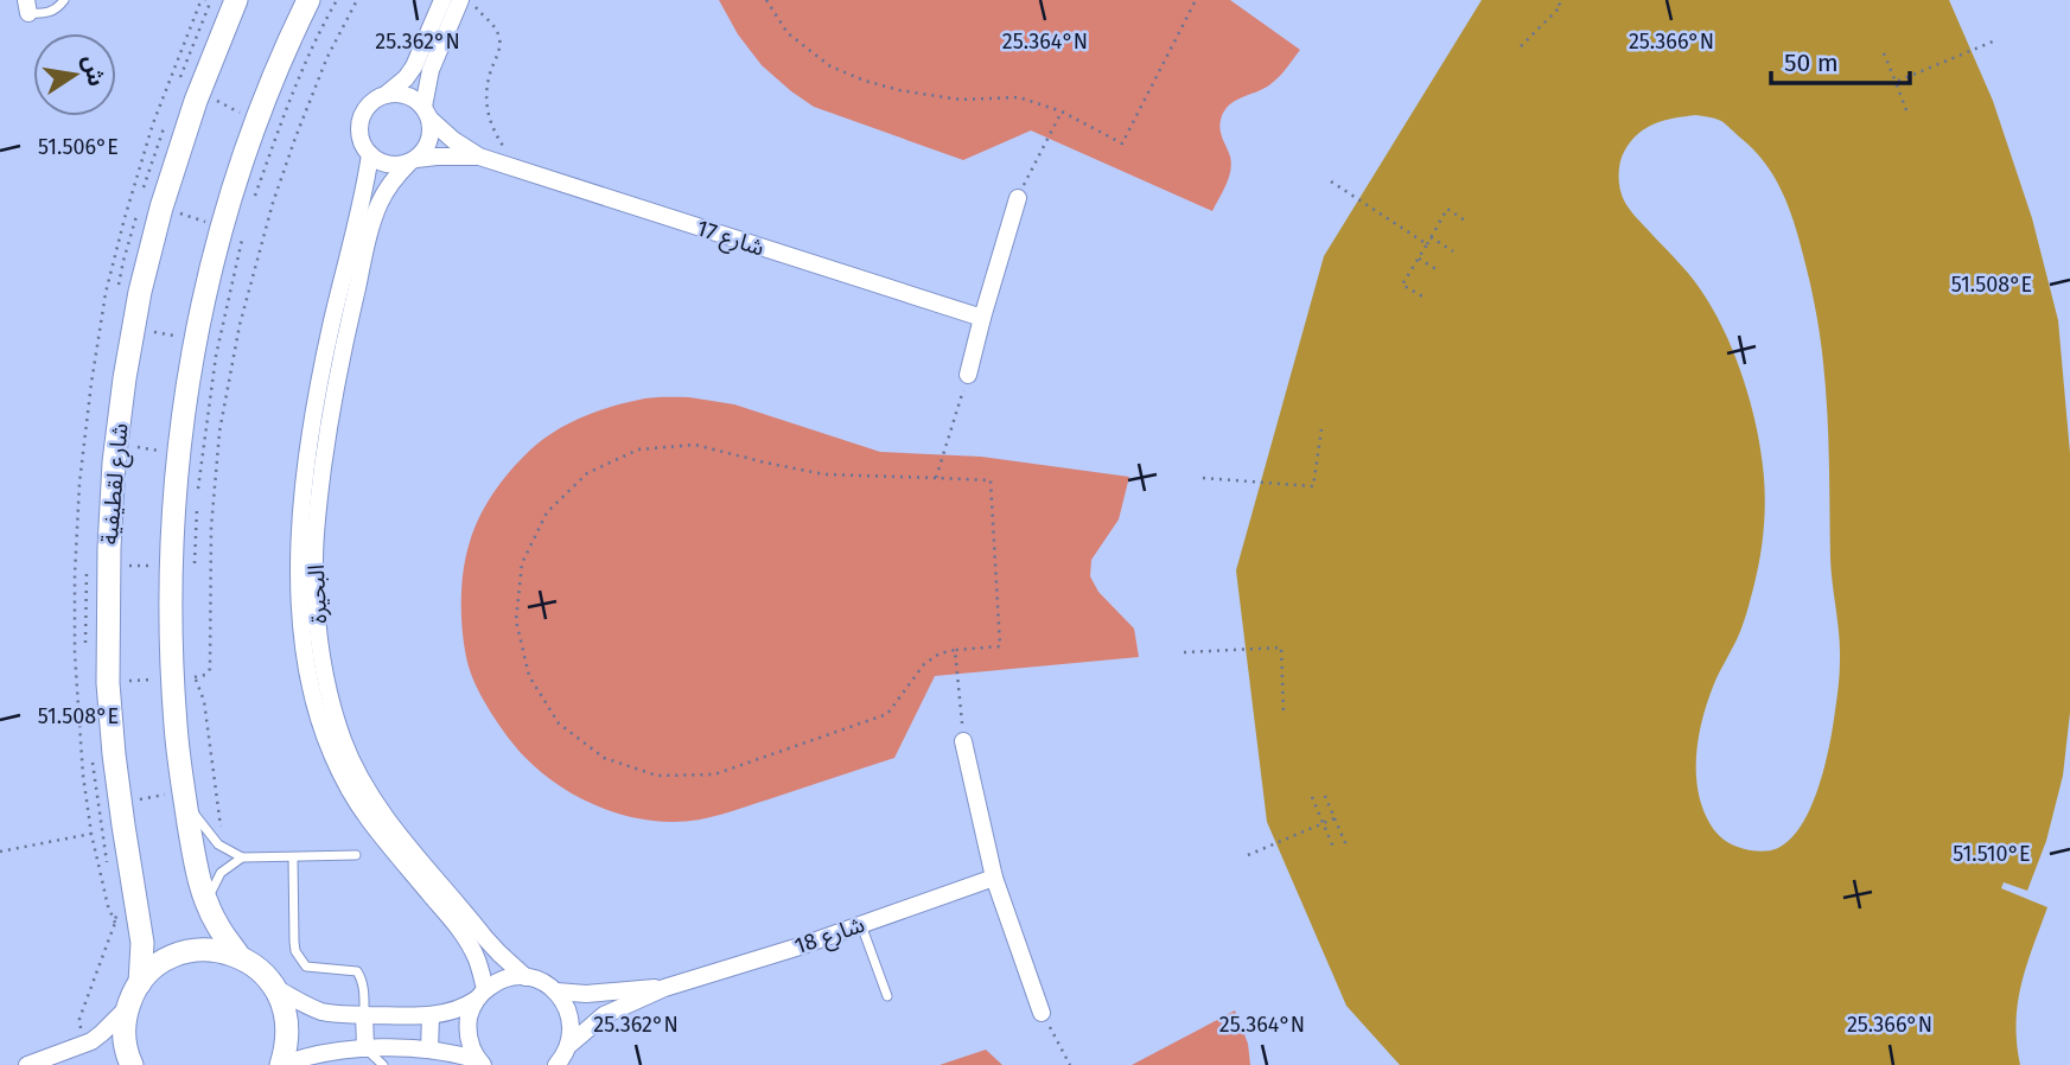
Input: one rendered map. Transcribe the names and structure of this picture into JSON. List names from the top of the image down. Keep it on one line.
{"streets":{"street":["شارع 17","شارع لقطيفية","البحيرة","شارع 18"]},"crossings":[["شارع 17","البحيرة"],["البحيرة","شارع 18"]],"scale_bar":"50 m","north":"right","coordinates":["25.362°N","25.364°N","25.366°N","51.506°E","51.508°E","51.510°E"]}
